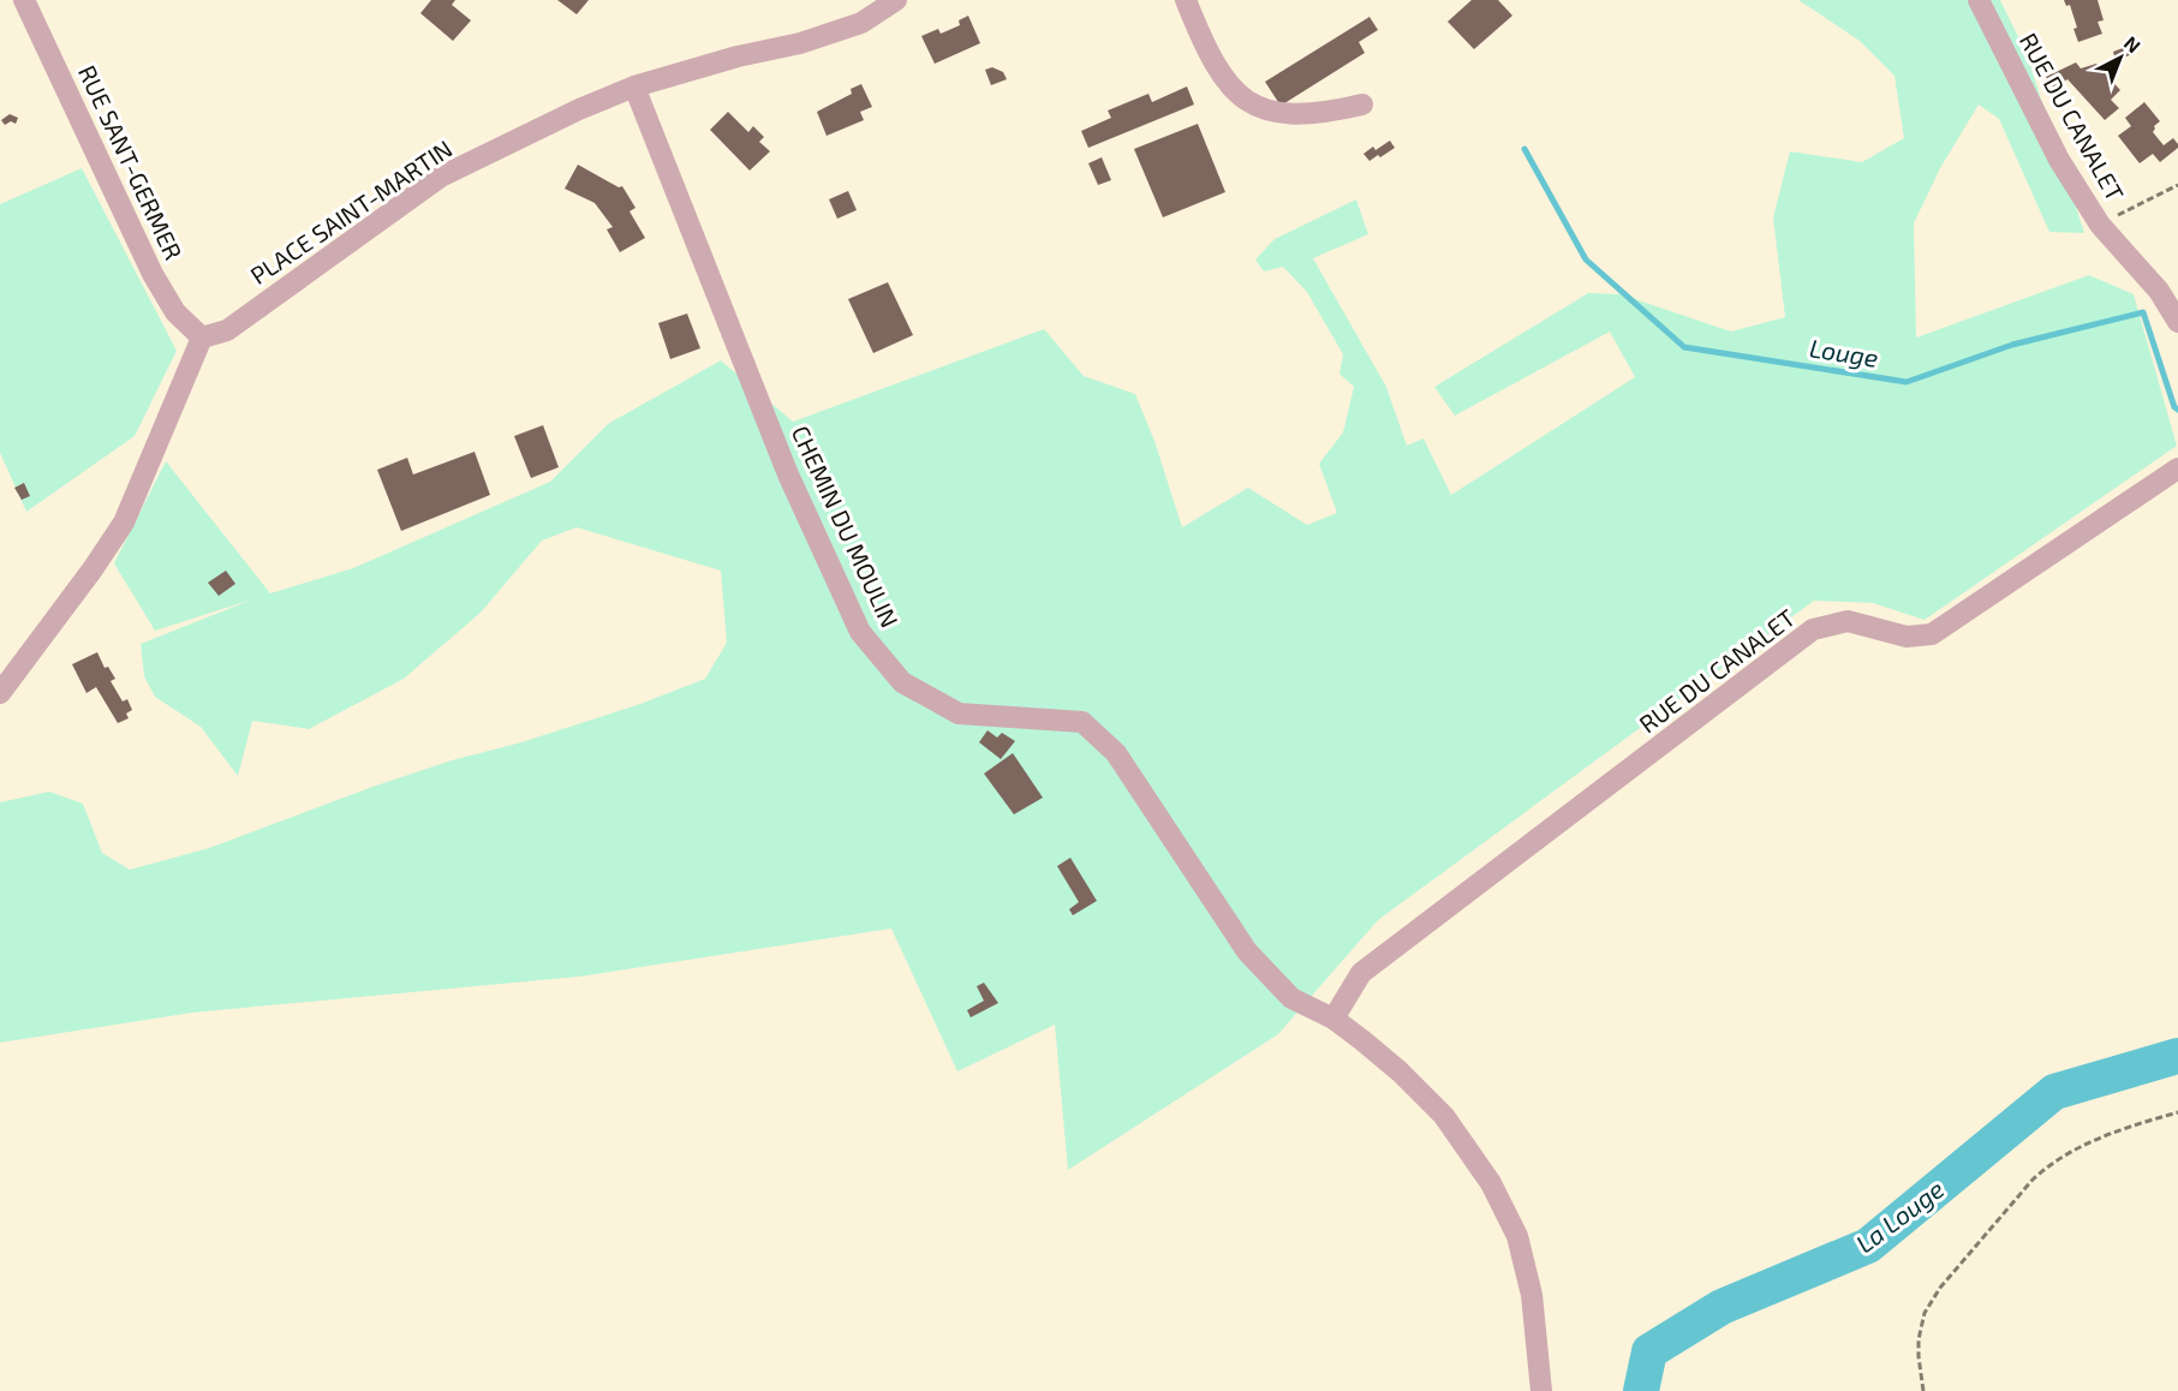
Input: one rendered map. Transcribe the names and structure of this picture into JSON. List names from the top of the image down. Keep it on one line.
{"streets":{"street":["RUE DU CANALET","RUE SANT-GERMER","PLACE SAINT-MARTIN","CHEMIN DU MOULIN"]},"crossings":[["RUE DU CANALET","CHEMIN DU MOULIN"],["RUE SANT-GERMER","PLACE SAINT-MARTIN"],["PLACE SAINT-MARTIN","CHEMIN DU MOULIN"]],"water":["Louge","La Louge"],"north":"top right"}
